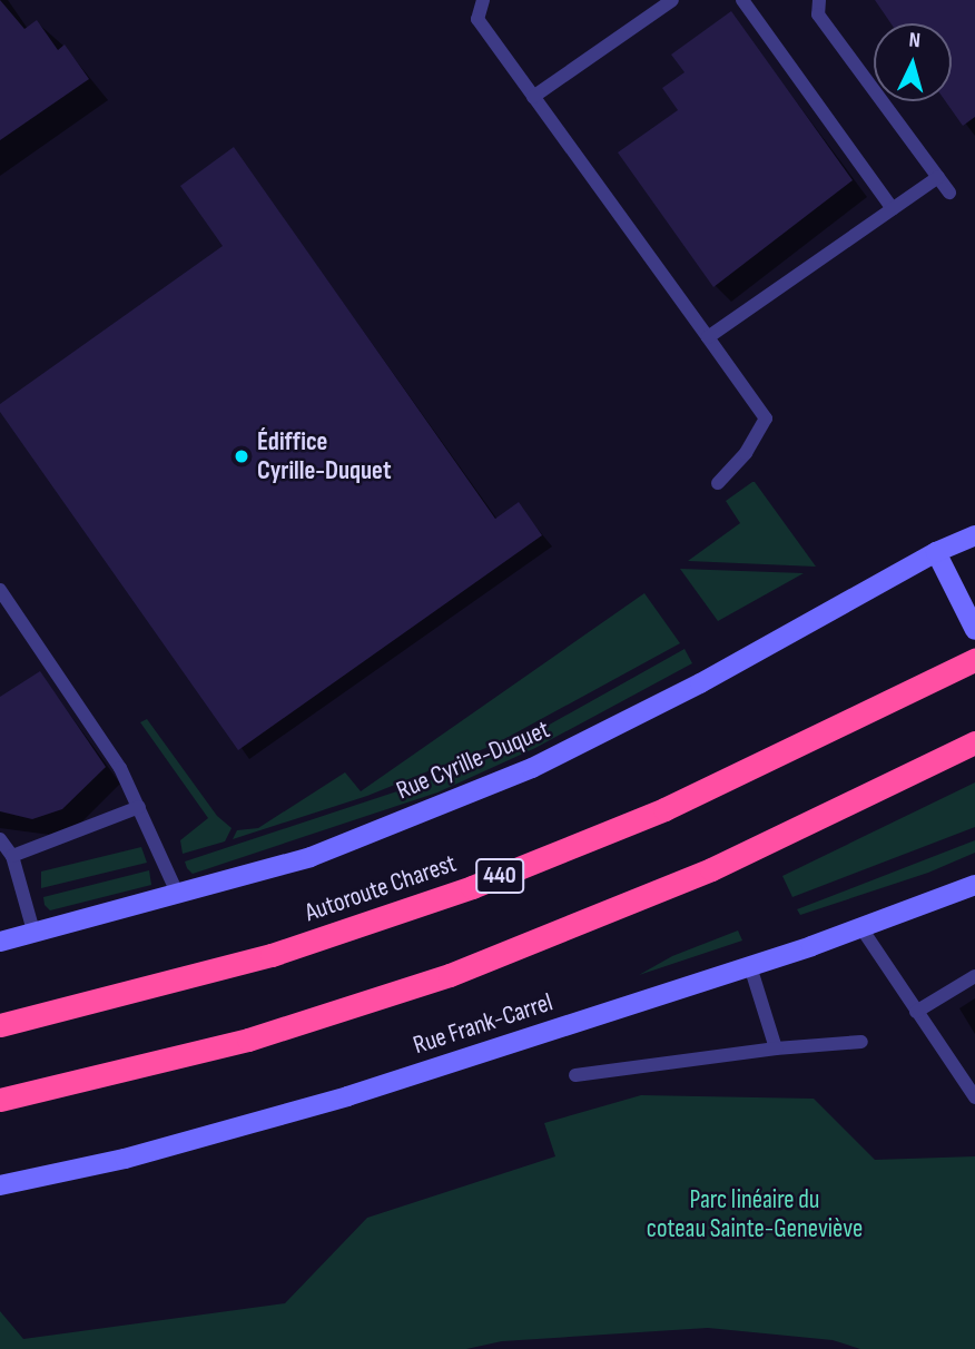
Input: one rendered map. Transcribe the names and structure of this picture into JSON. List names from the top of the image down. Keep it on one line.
{"streets":{"highway":["440","Autoroute Charest"],"street":["Rue Cyrille-Duquet","Rue Frank-Carrel"]},"parks":["Parc linéaire du coteau Sainte-Geneviève"],"places":["Édiffice Cyrille-Duquet"],"north":"top"}
